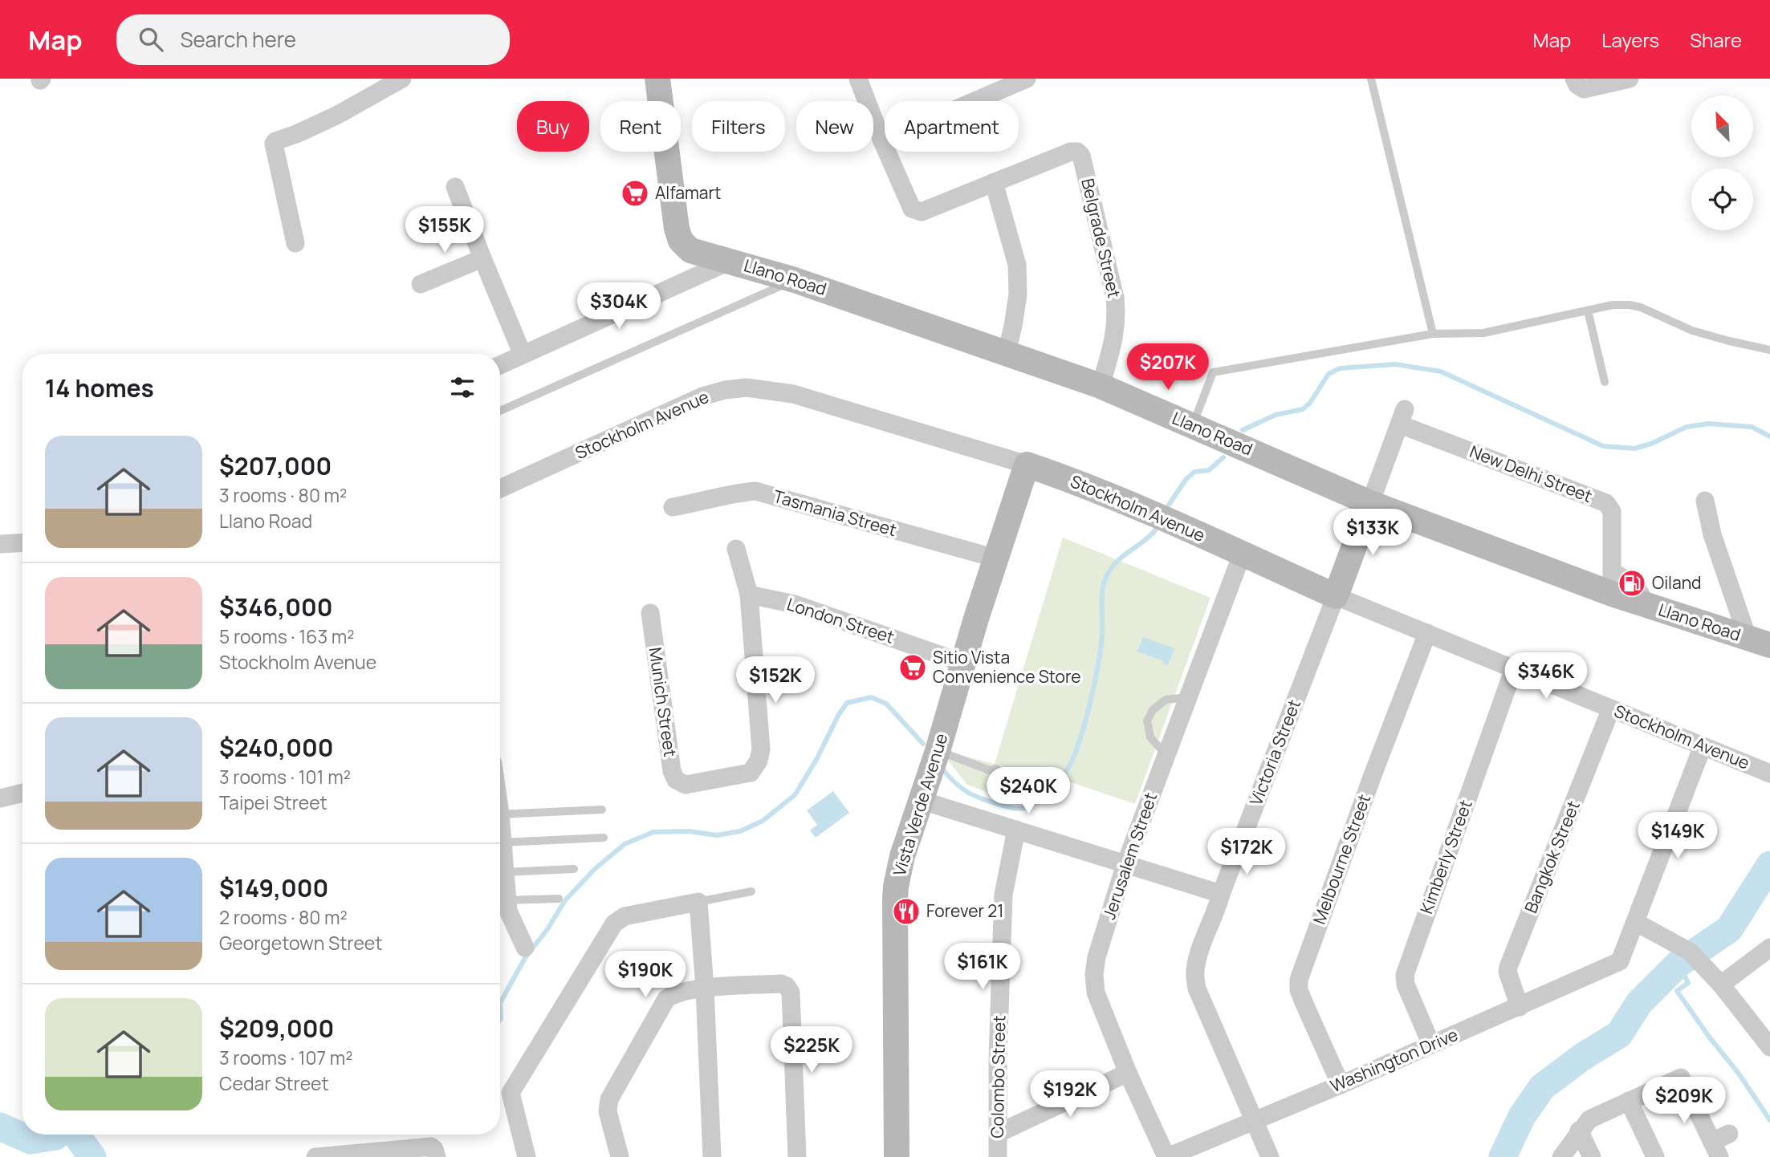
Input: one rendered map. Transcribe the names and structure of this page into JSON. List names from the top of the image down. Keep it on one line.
{"streets":{"main road":["Llano Road","Stockholm Avenue","Victoria Street","Vista Verde Avenue"],"street":["Belgrade Street","New Delhi Street","Tasmania Street","London Street","Munich Street","Jerusalem Street","Kimberly Street","Bangkok Street","Melbourne Street","Washington Drive","Colombo Street"]},"crossings":[["Belgrade Street","Llano Road"],["Llano Road","New Delhi Street"],["Llano Road","Victoria Street"],["Stockholm Avenue","Victoria Street"],["Stockholm Avenue","Vista Verde Avenue"],["Stockholm Avenue","Jerusalem Street"],["Stockholm Avenue","Kimberly Street"],["Stockholm Avenue","Bangkok Street"],["Stockholm Avenue","Melbourne Street"],["New Delhi Street","Victoria Street"],["Tasmania Street","Vista Verde Avenue"],["London Street","Munich Street"],["London Street","Vista Verde Avenue"],["Victoria Street","Washington Drive"],["Jerusalem Street","Washington Drive"],["Kimberly Street","Washington Drive"],["Bangkok Street","Washington Drive"],["Melbourne Street","Washington Drive"]],"places":{"supermarket":["Alfamart","Sitio Vista Convenience Store"],"fuel station":["Oiland"],"restaurant":["Forever 21"]},"north":"top left","page":{"header":"Map","search":"Search here","nav":["Map","Layers","Share"],"chip":["Buy","Rent","Filters","New","Apartment"],"price":["$155K","$304K","$207K","$133K","$346K","$152K","$240K","$149K","$172K","$161K","$190K","$225K","$192K","$209K"],"heading":"14 homes","list":[{"name":"$207,000","note":"3 rooms · 80 m² · Llano Road"},{"name":"$346,000","note":"5 rooms · 163 m² · Stockholm Avenue"},{"name":"$240,000","note":"3 rooms · 101 m² · Taipei Street"},{"name":"$149,000","note":"2 rooms · 80 m² · Georgetown Street"},{"name":"$209,000","note":"3 rooms · 107 m² · Cedar Street"}]}}
